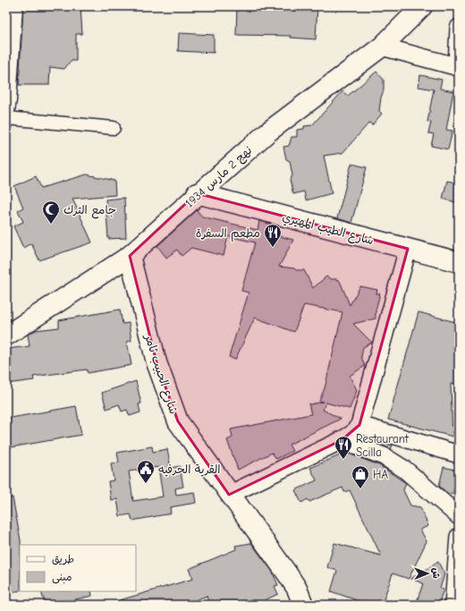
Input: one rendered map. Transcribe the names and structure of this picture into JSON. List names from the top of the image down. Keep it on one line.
{"streets":{"street":["نهج 2 مارس 1934","شارع الطيب المهيري","شارع الحبيب ثامر"]},"crossings":[["نهج 2 مارس 1934","شارع الطيب المهيري"],["نهج 2 مارس 1934","شارع الحبيب ثامر"]],"places":{"mosque":["جامع الترك"],"restaurant":["مطعم السفرة","Restaurant Scilla"],"public building":["القرية الحرفيه"],"shop":["HA"]},"legend":["طريق","مبنى"],"north":"right"}
